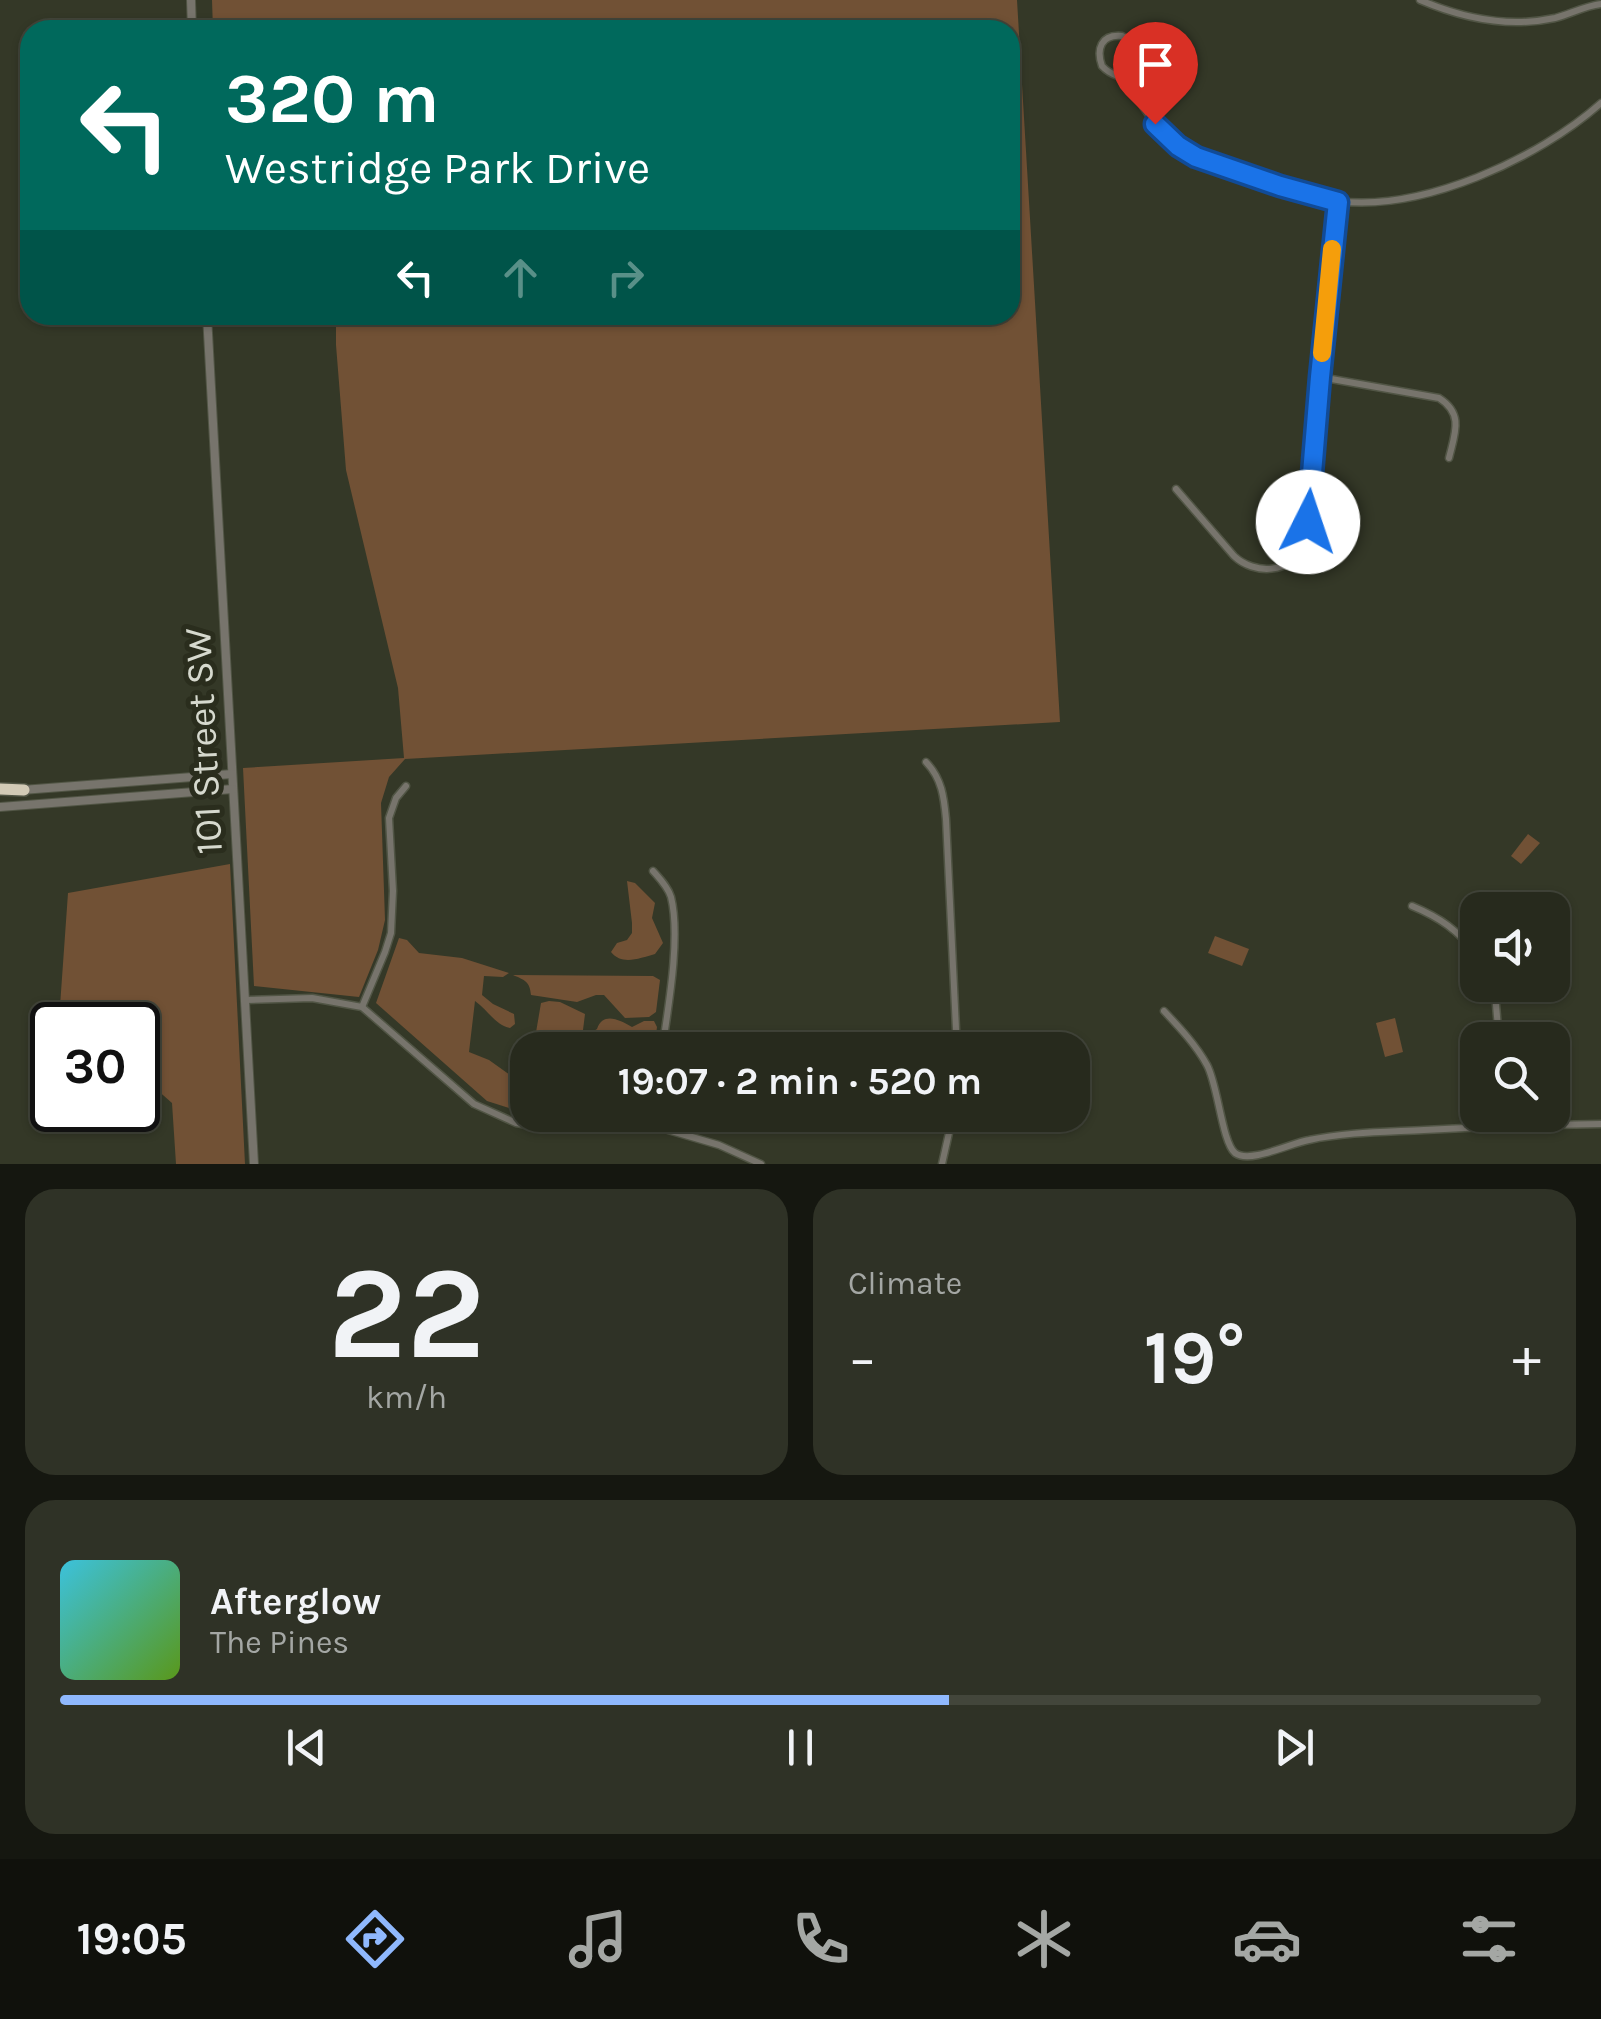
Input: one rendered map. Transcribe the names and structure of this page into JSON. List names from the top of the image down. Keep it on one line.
{"streets":{"street":["101 Street SW"]},"page":{"turn":["320 m","Westridge Park Drive"],"limit":"30","trip":"19:07 · 2 min · 520 m","tile":[["22","km/h"],"Climate"],"heat":["−","19°","+"],"song":["Afterglow","The Pines"],"tabs":"19:05"}}
